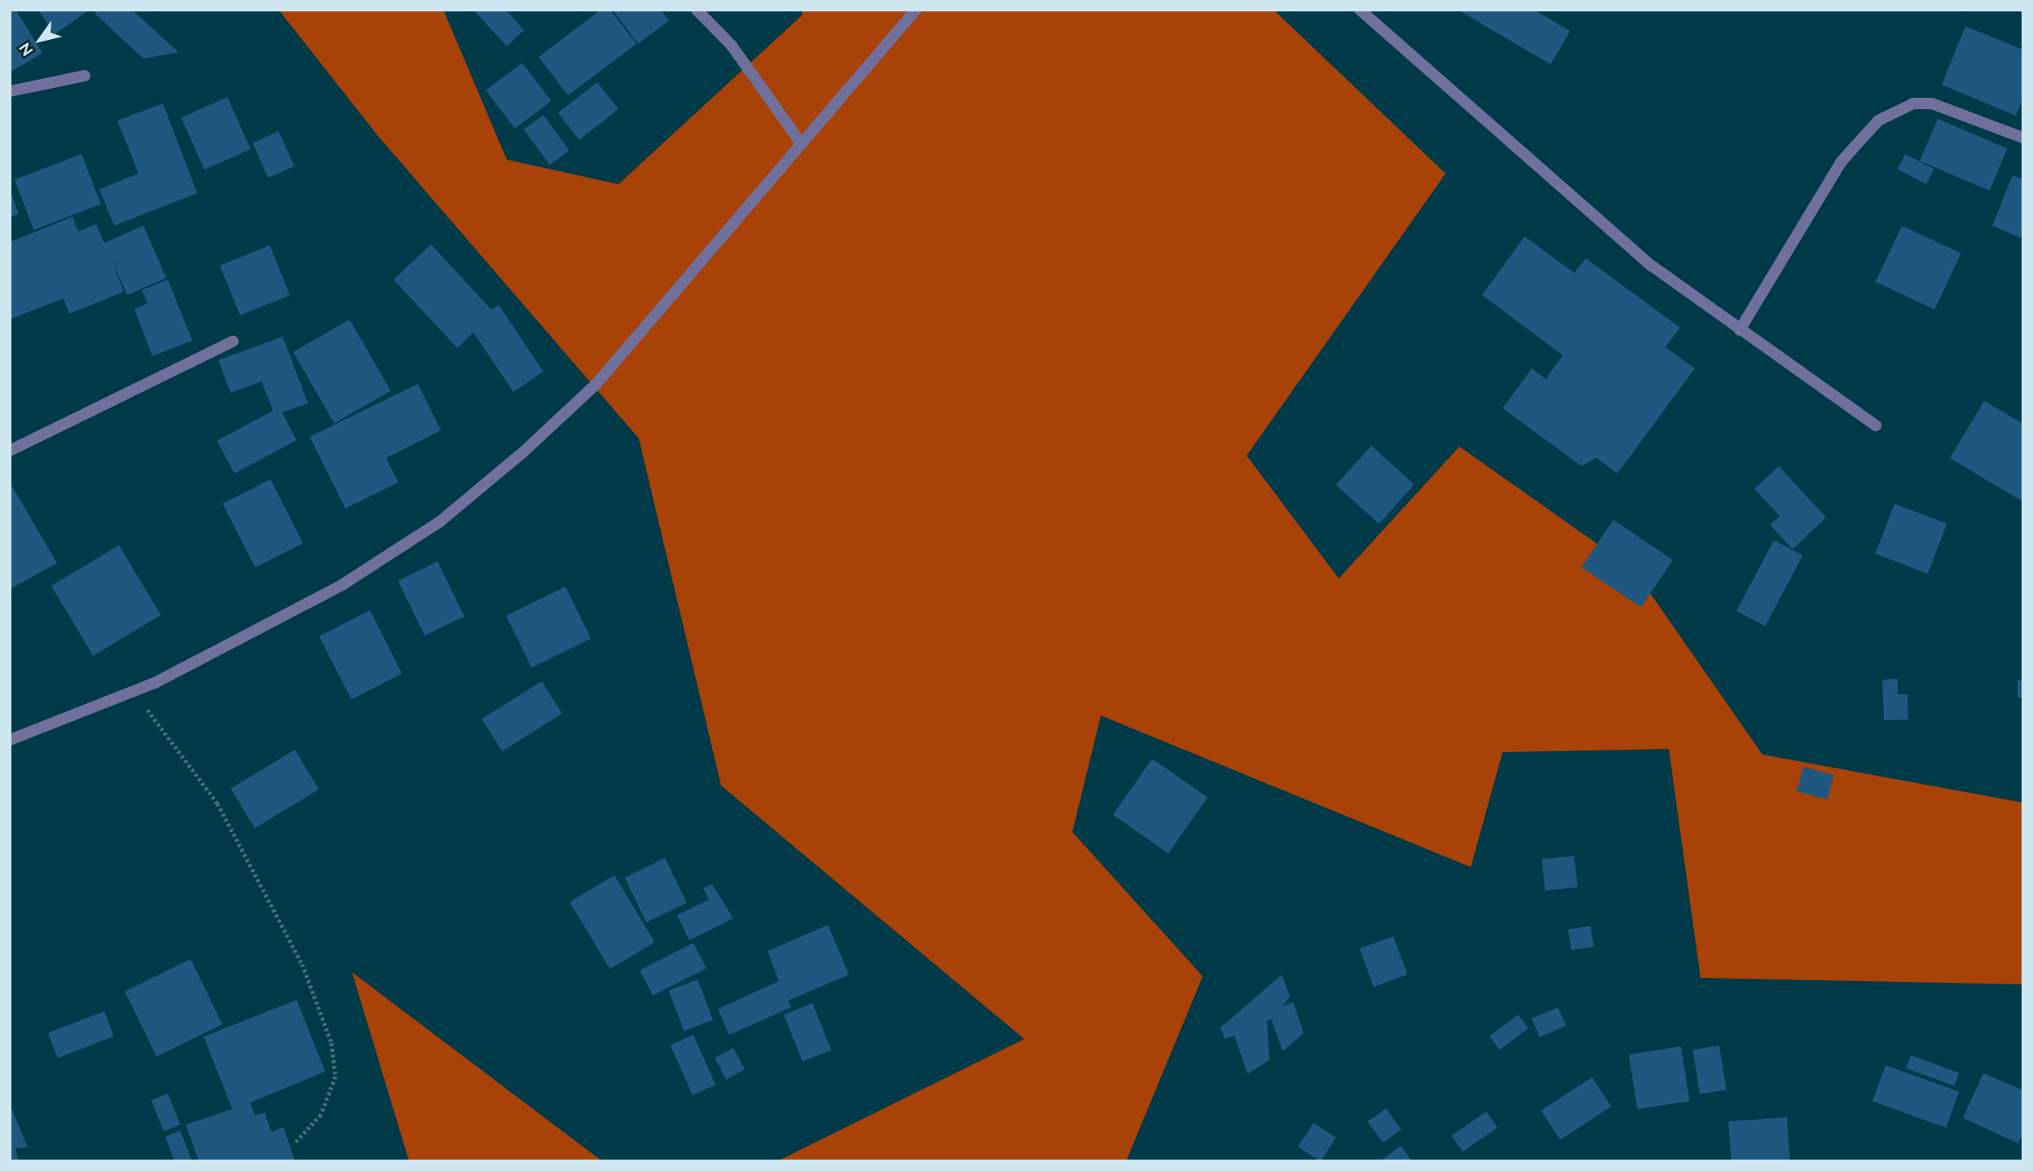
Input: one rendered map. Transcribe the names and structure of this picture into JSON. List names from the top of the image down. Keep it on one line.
{"north":"bottom left"}
